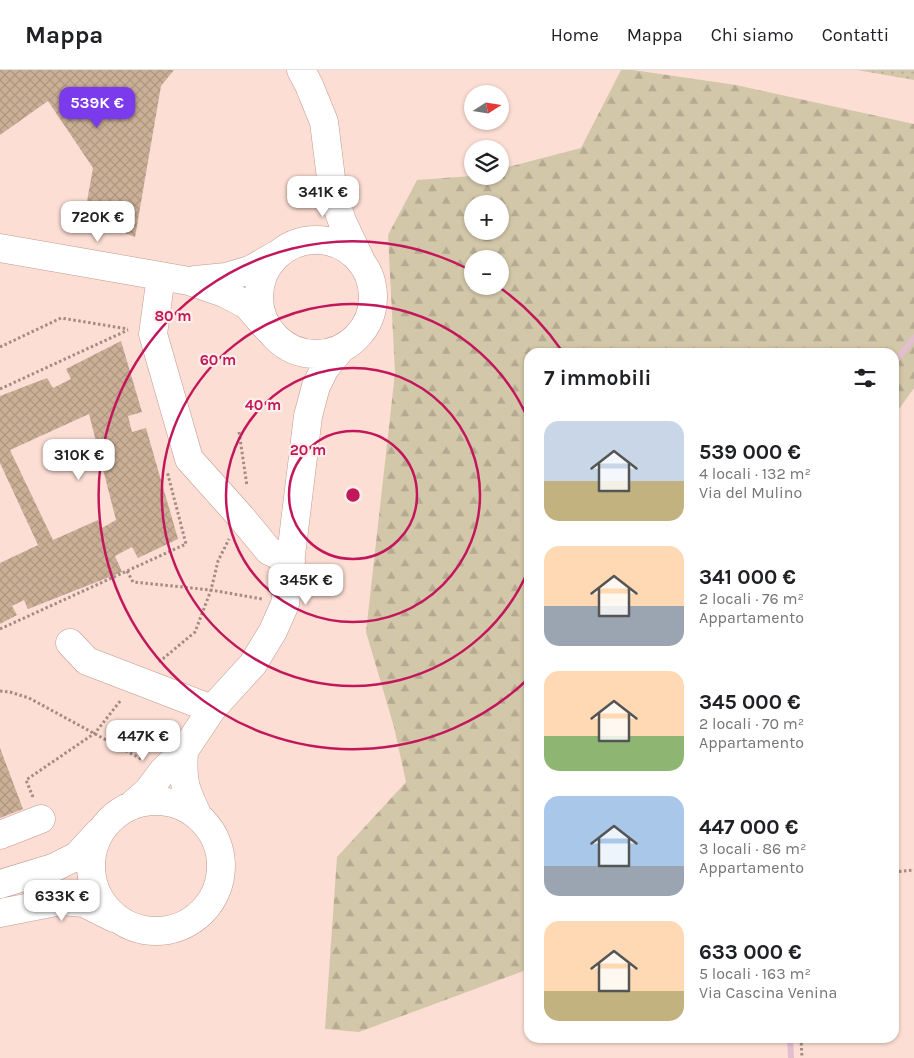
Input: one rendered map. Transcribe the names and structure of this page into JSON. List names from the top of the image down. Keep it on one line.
{"north":"right","page":{"header":"Mappa","nav":["Home","Mappa","Chi siamo","Contatti"],"map_buttons":["+","−"],"price":["539K €","341K €","720K €","310K €","345K €","447K €","633K €"],"heading":"7 immobili","list":[{"name":"539 000 €","note":"4 locali · 132 m² · Via del Mulino"},{"name":"341 000 €","note":"2 locali · 76 m² · Appartamento"},{"name":"345 000 €","note":"2 locali · 70 m² · Appartamento"},{"name":"447 000 €","note":"3 locali · 86 m² · Appartamento"},{"name":"633 000 €","note":"5 locali · 163 m² · Via Cascina Venina"}]},"rings":["80 m","60 m","40 m","20 m"]}
